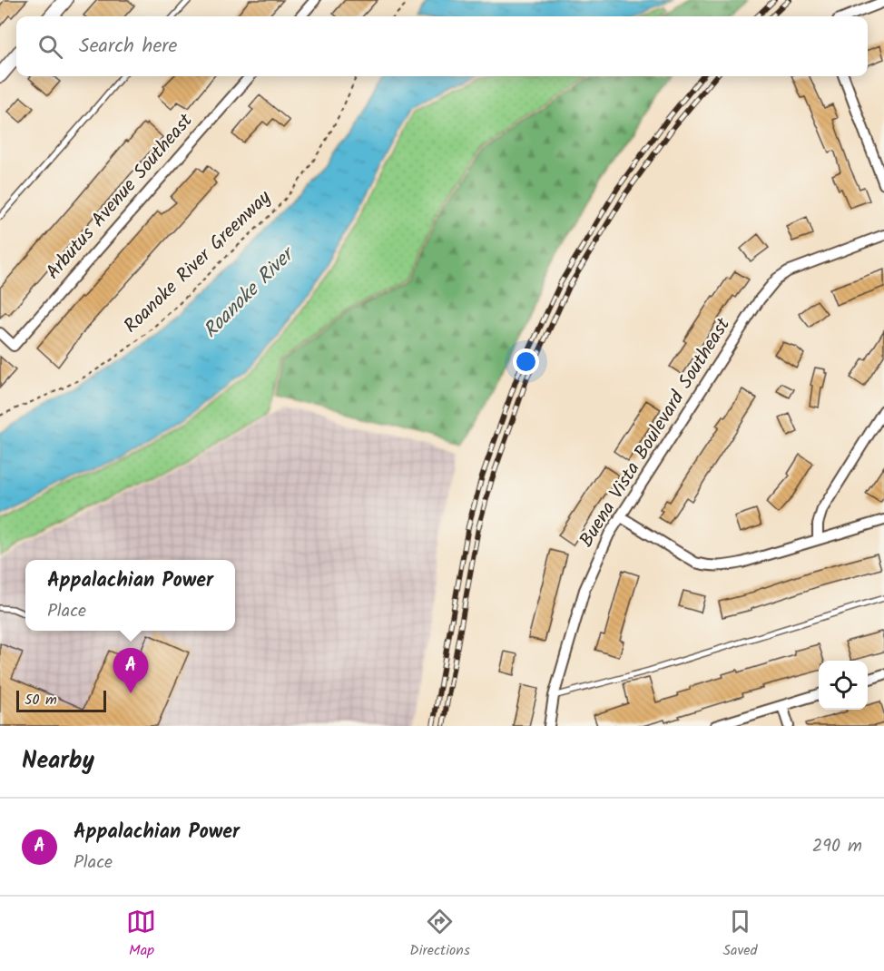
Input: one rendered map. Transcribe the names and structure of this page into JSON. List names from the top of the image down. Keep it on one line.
{"streets":{"street":["Arbutus Avenue Southeast","Buena Vista Boulevard Southeast"],"path":["Roanoke River Greenway"]},"water":["Roanoke River"],"scale_bar":"50 m","page":{"search":"Search here","popup":["Appalachian Power","Place"],"pins":"A","scale":"50 m","heading":"Nearby","list":[{"mark":"A","name":"Appalachian Power","note":"Place","value":"290 m"}],"nav":["Map","Directions","Saved"]}}
